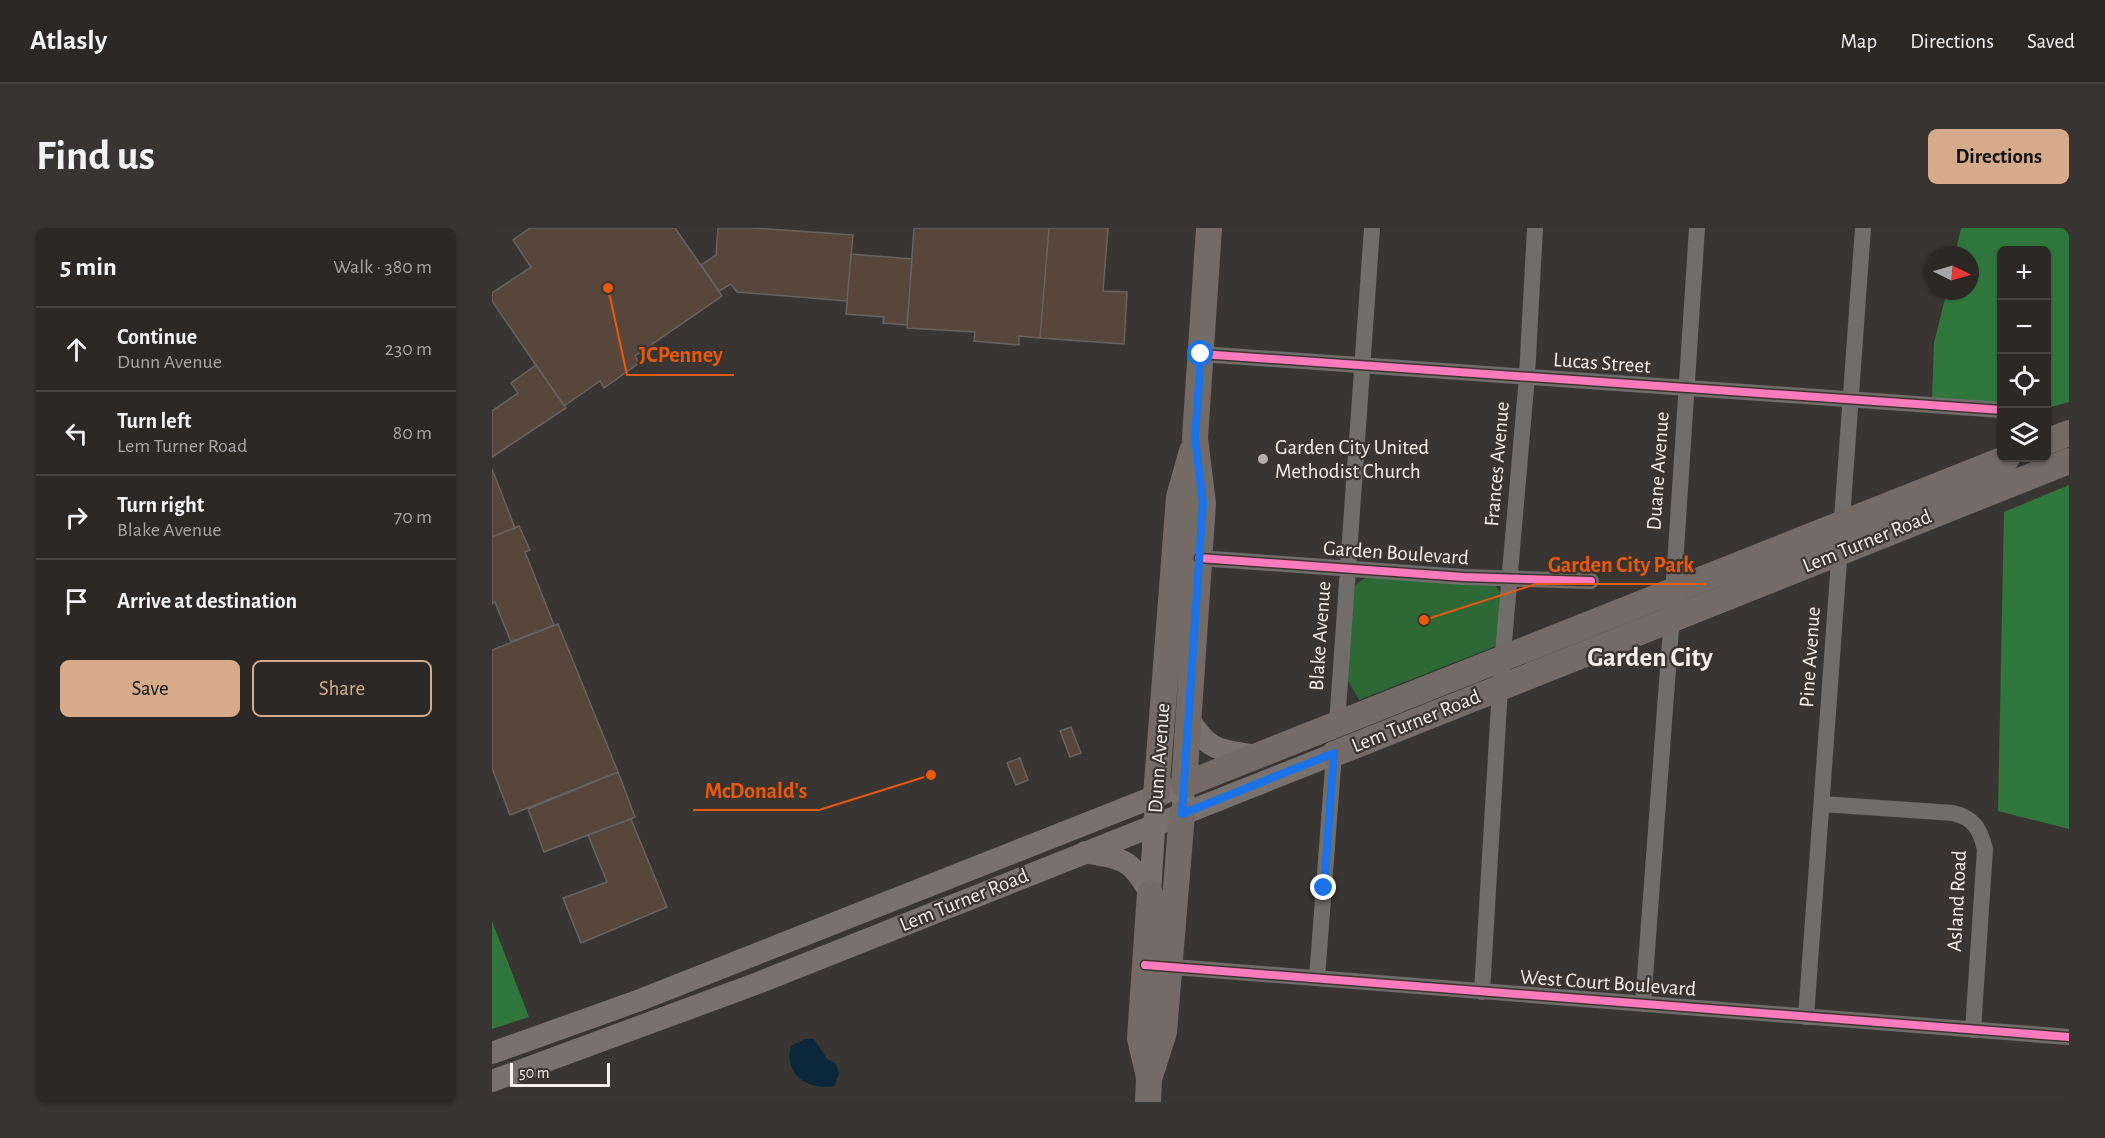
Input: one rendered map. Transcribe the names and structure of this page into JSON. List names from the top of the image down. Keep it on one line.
{"streets":{"main road":["Lem Turner Road","Dunn Avenue"],"street":["Lucas Street","Frances Avenue","Duane Avenue","Garden Boulevard","Blake Avenue","Pine Avenue","Asland Road","West Court Boulevard"]},"crossings":[["Lucas Street","Frances Avenue"],["Lucas Street","Duane Avenue"],["Lucas Street","Blake Avenue"],["Lucas Street","Pine Avenue"],["Lucas Street","Dunn Avenue"],["Frances Avenue","Lem Turner Road"],["Frances Avenue","Garden Boulevard"],["Frances Avenue","West Court Boulevard"],["Duane Avenue","Lem Turner Road"],["Duane Avenue","West Court Boulevard"],["Lem Turner Road","Blake Avenue"],["Lem Turner Road","Pine Avenue"],["Lem Turner Road","Dunn Avenue"],["Garden Boulevard","Blake Avenue"],["Garden Boulevard","Dunn Avenue"],["Pine Avenue","Asland Road"],["Pine Avenue","West Court Boulevard"],["Dunn Avenue","West Court Boulevard"],["Asland Road","West Court Boulevard"]],"districts":["Garden City"],"places":["JCPenney","Garden City United Methodist Church","Garden City Park","McDonald's"],"scale_bar":"50 m","north":"right","page":{"header":"Atlasly","nav":["Map","Directions","Saved"],"buttons":["Directions",["Save","Share"]],"title":"Find us","heading":["5 min","Walk · 380 m"],"map_buttons":["+","−"],"list":[["Continue","Dunn Avenue","230 m"],["Turn left","Lem Turner Road","80 m"],["Turn right","Blake Avenue","70 m"],"Arrive at destination"],"scale":"50 m"}}
